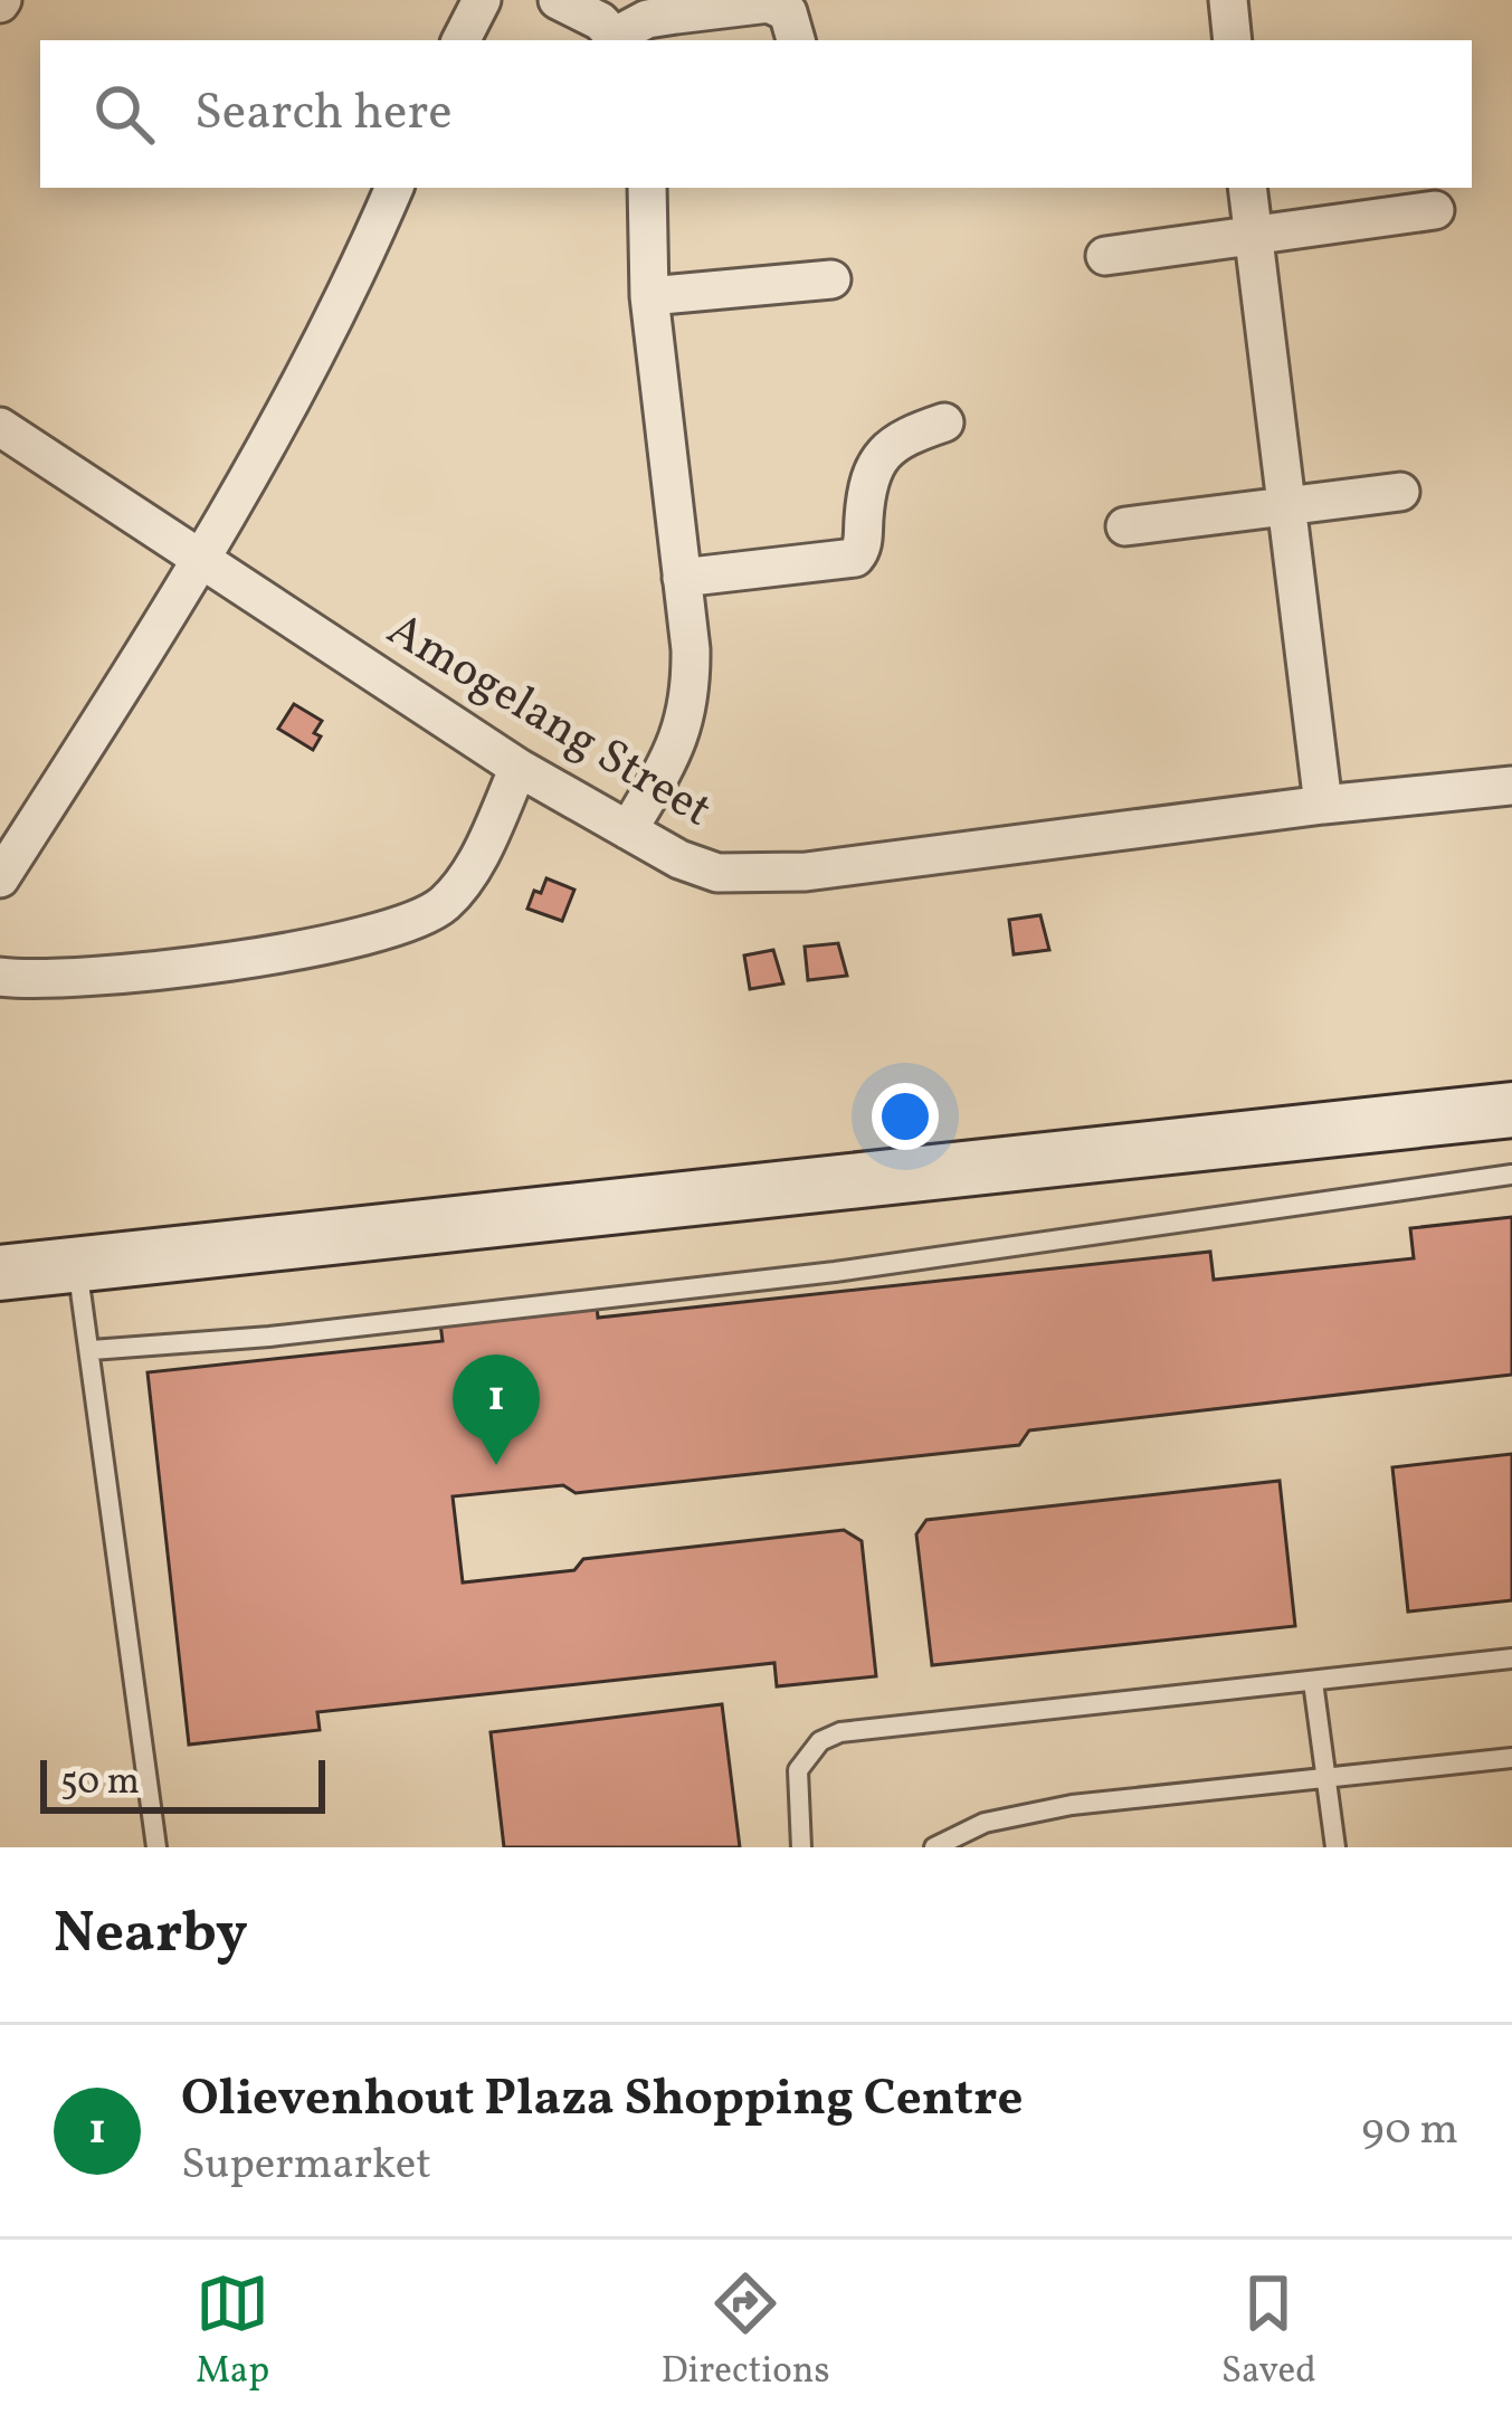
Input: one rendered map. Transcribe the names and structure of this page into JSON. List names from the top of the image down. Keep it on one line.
{"streets":{"street":["Amogelang Street"]},"scale_bar":"50 m","page":{"search":"Search here","pins":"1","scale":"50 m","heading":"Nearby","list":[{"mark":"1","name":"Olievenhout Plaza Shopping Centre","note":"Supermarket","value":"90 m"}],"nav":["Map","Directions","Saved"]}}
